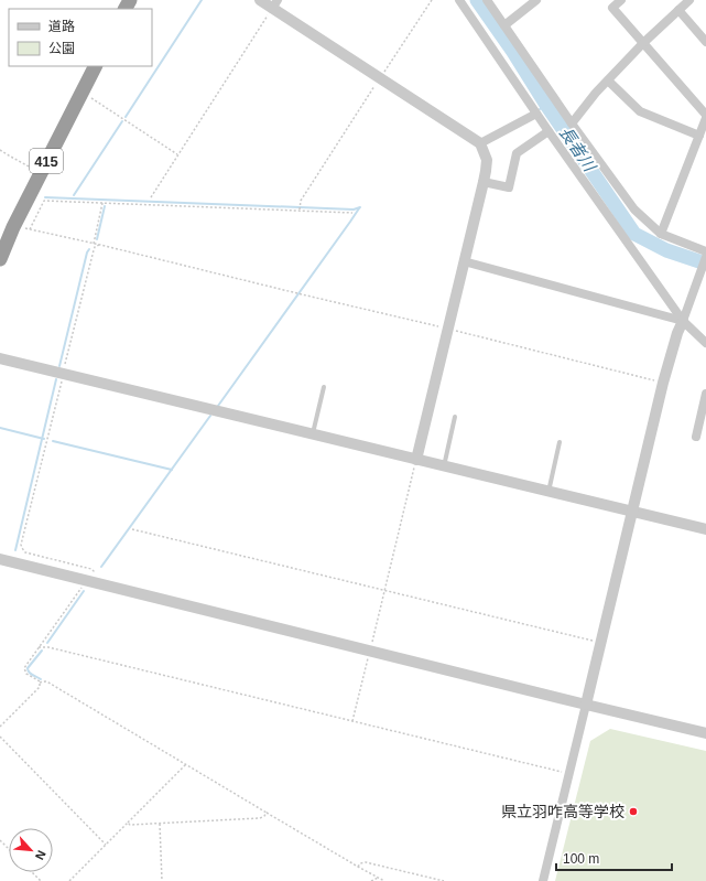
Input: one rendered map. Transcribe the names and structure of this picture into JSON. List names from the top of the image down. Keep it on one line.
{"streets":{"highway":["415"]},"water":["長者川"],"places":["県立羽咋高等学校"],"legend":["道路","公園"],"scale_bar":"100 m","north":"bottom right"}
